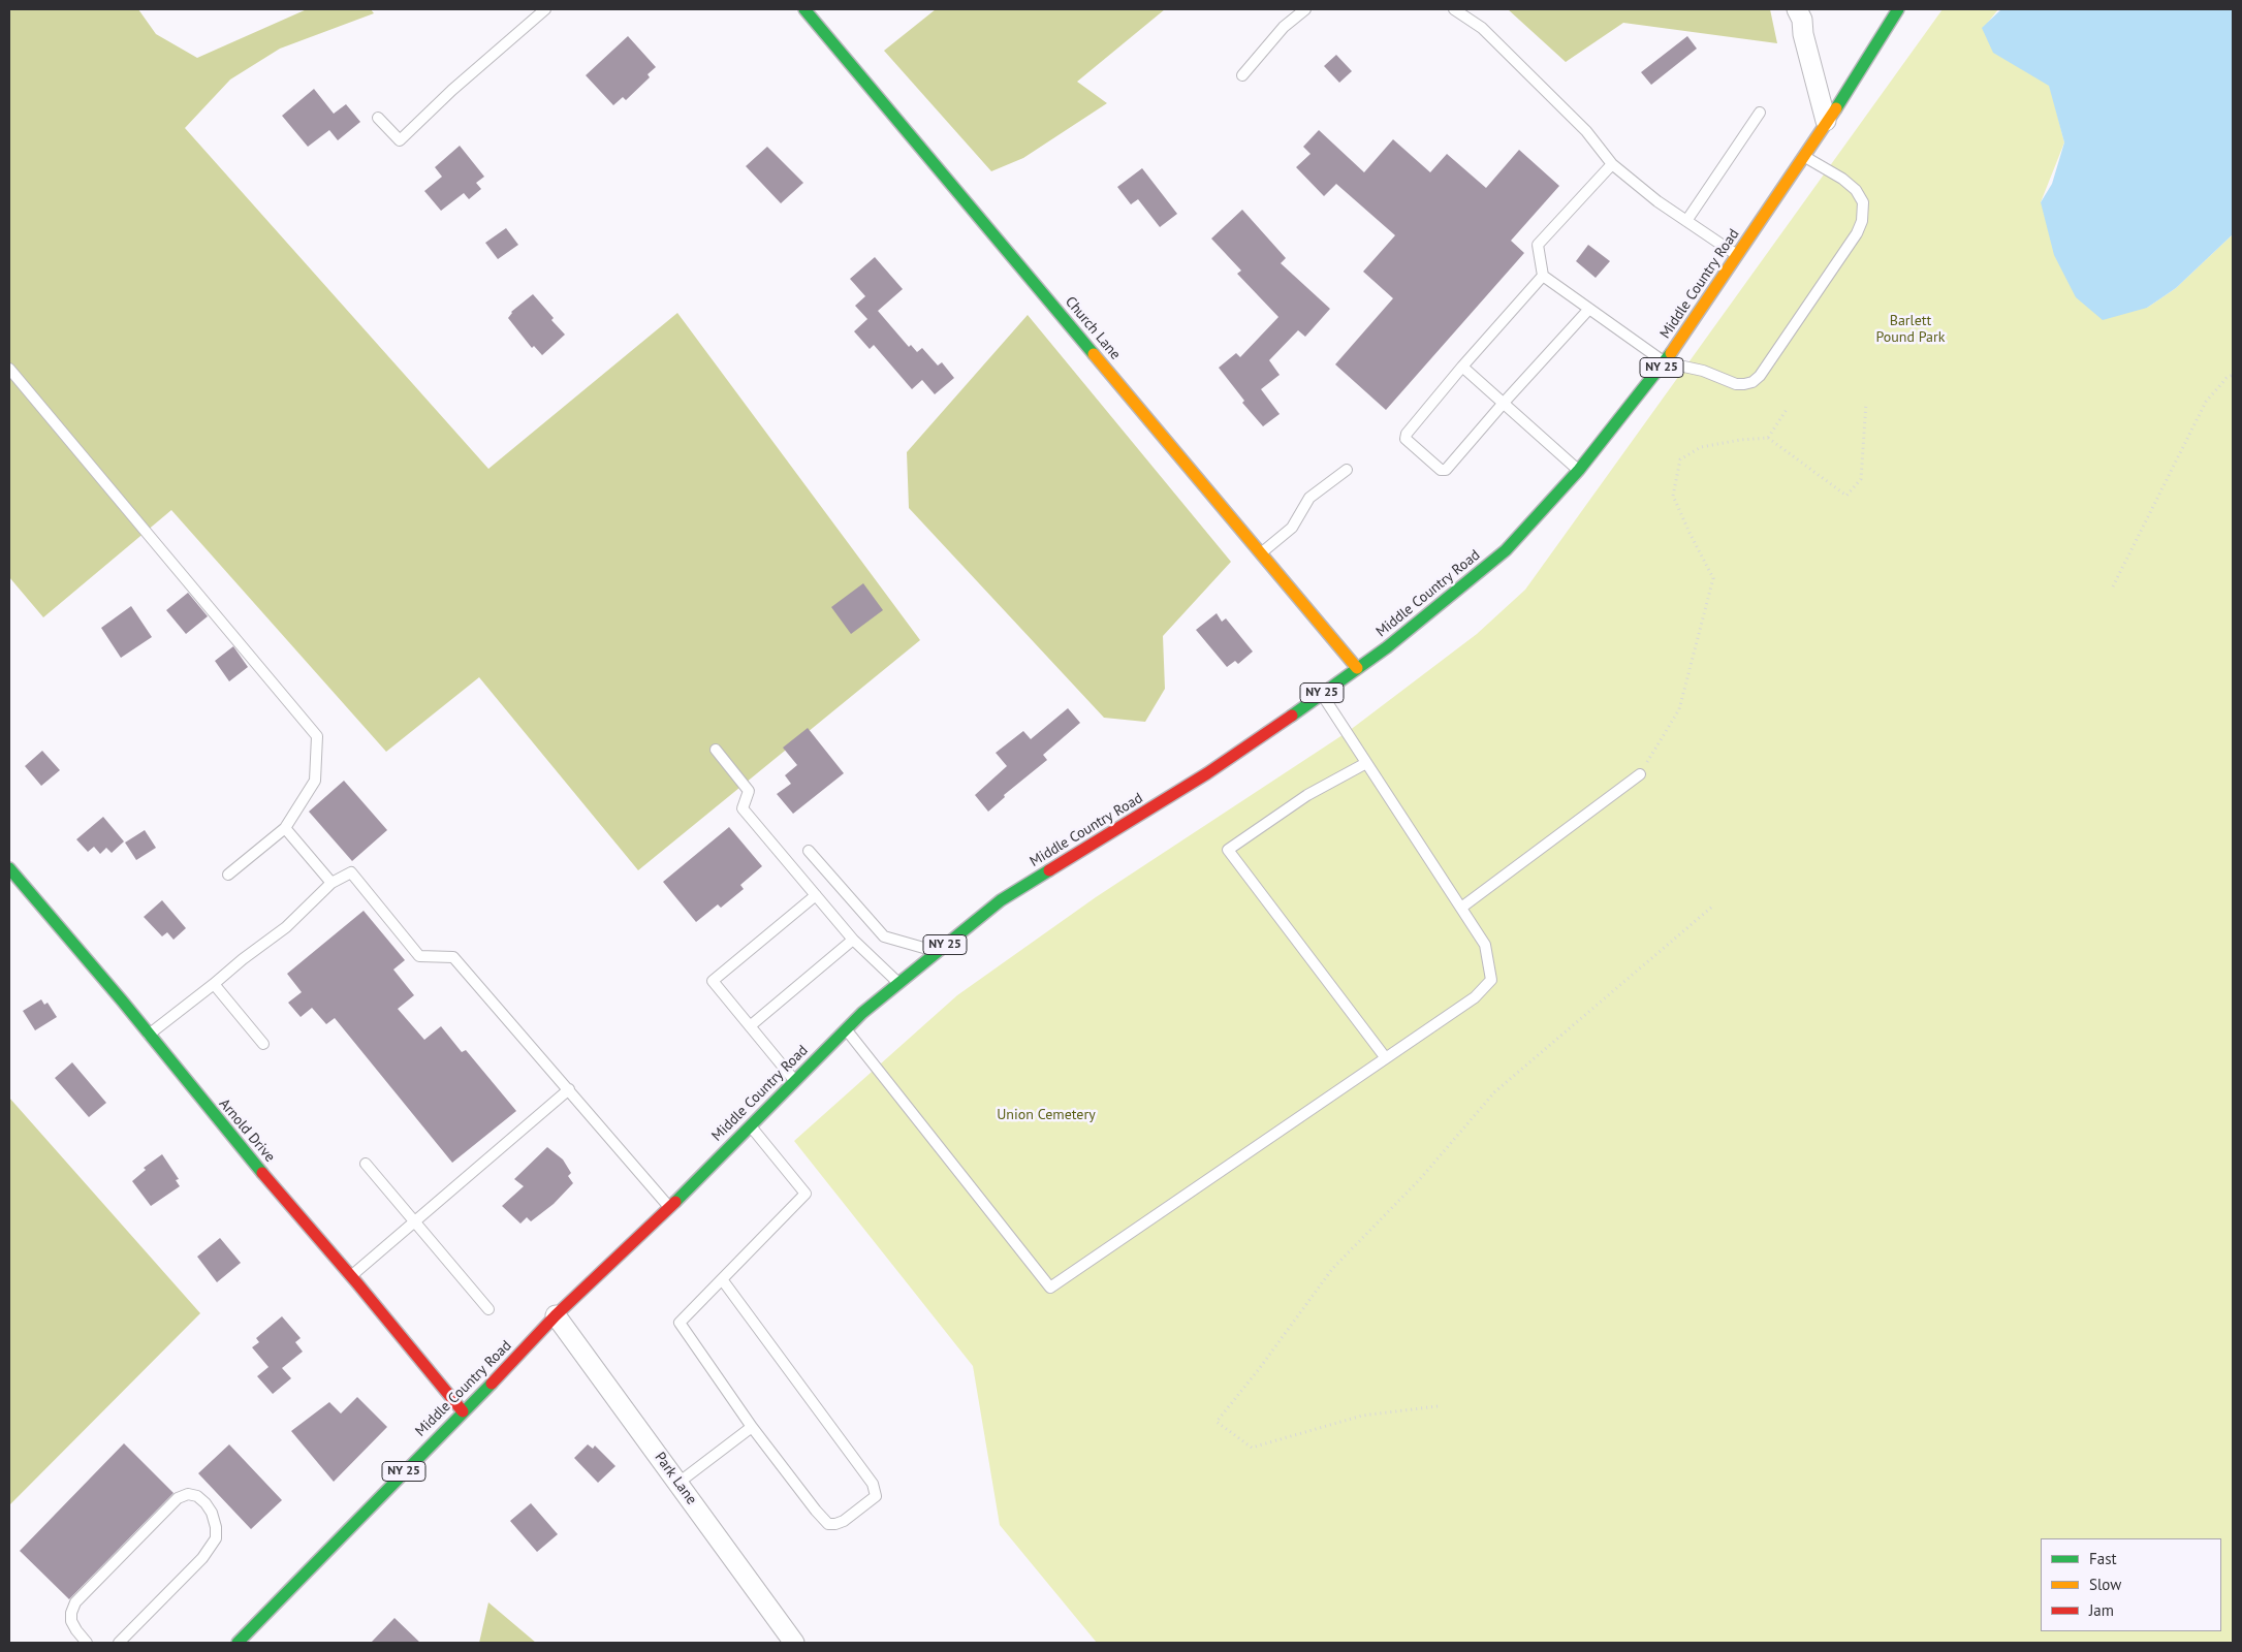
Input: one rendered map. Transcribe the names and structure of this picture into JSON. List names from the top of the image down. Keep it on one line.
{"streets":{"main road":["Middle Country Road","Church Lane","NY 25","Arnold Drive"],"street":["Park Lane"]},"crossings":[["Middle Country Road","Church Lane"],["Middle Country Road","Arnold Drive"],["Middle Country Road","Park Lane"]],"parks":["Barlett Pound Park","Union Cemetery"],"legend":["Fast","Slow","Jam"]}
